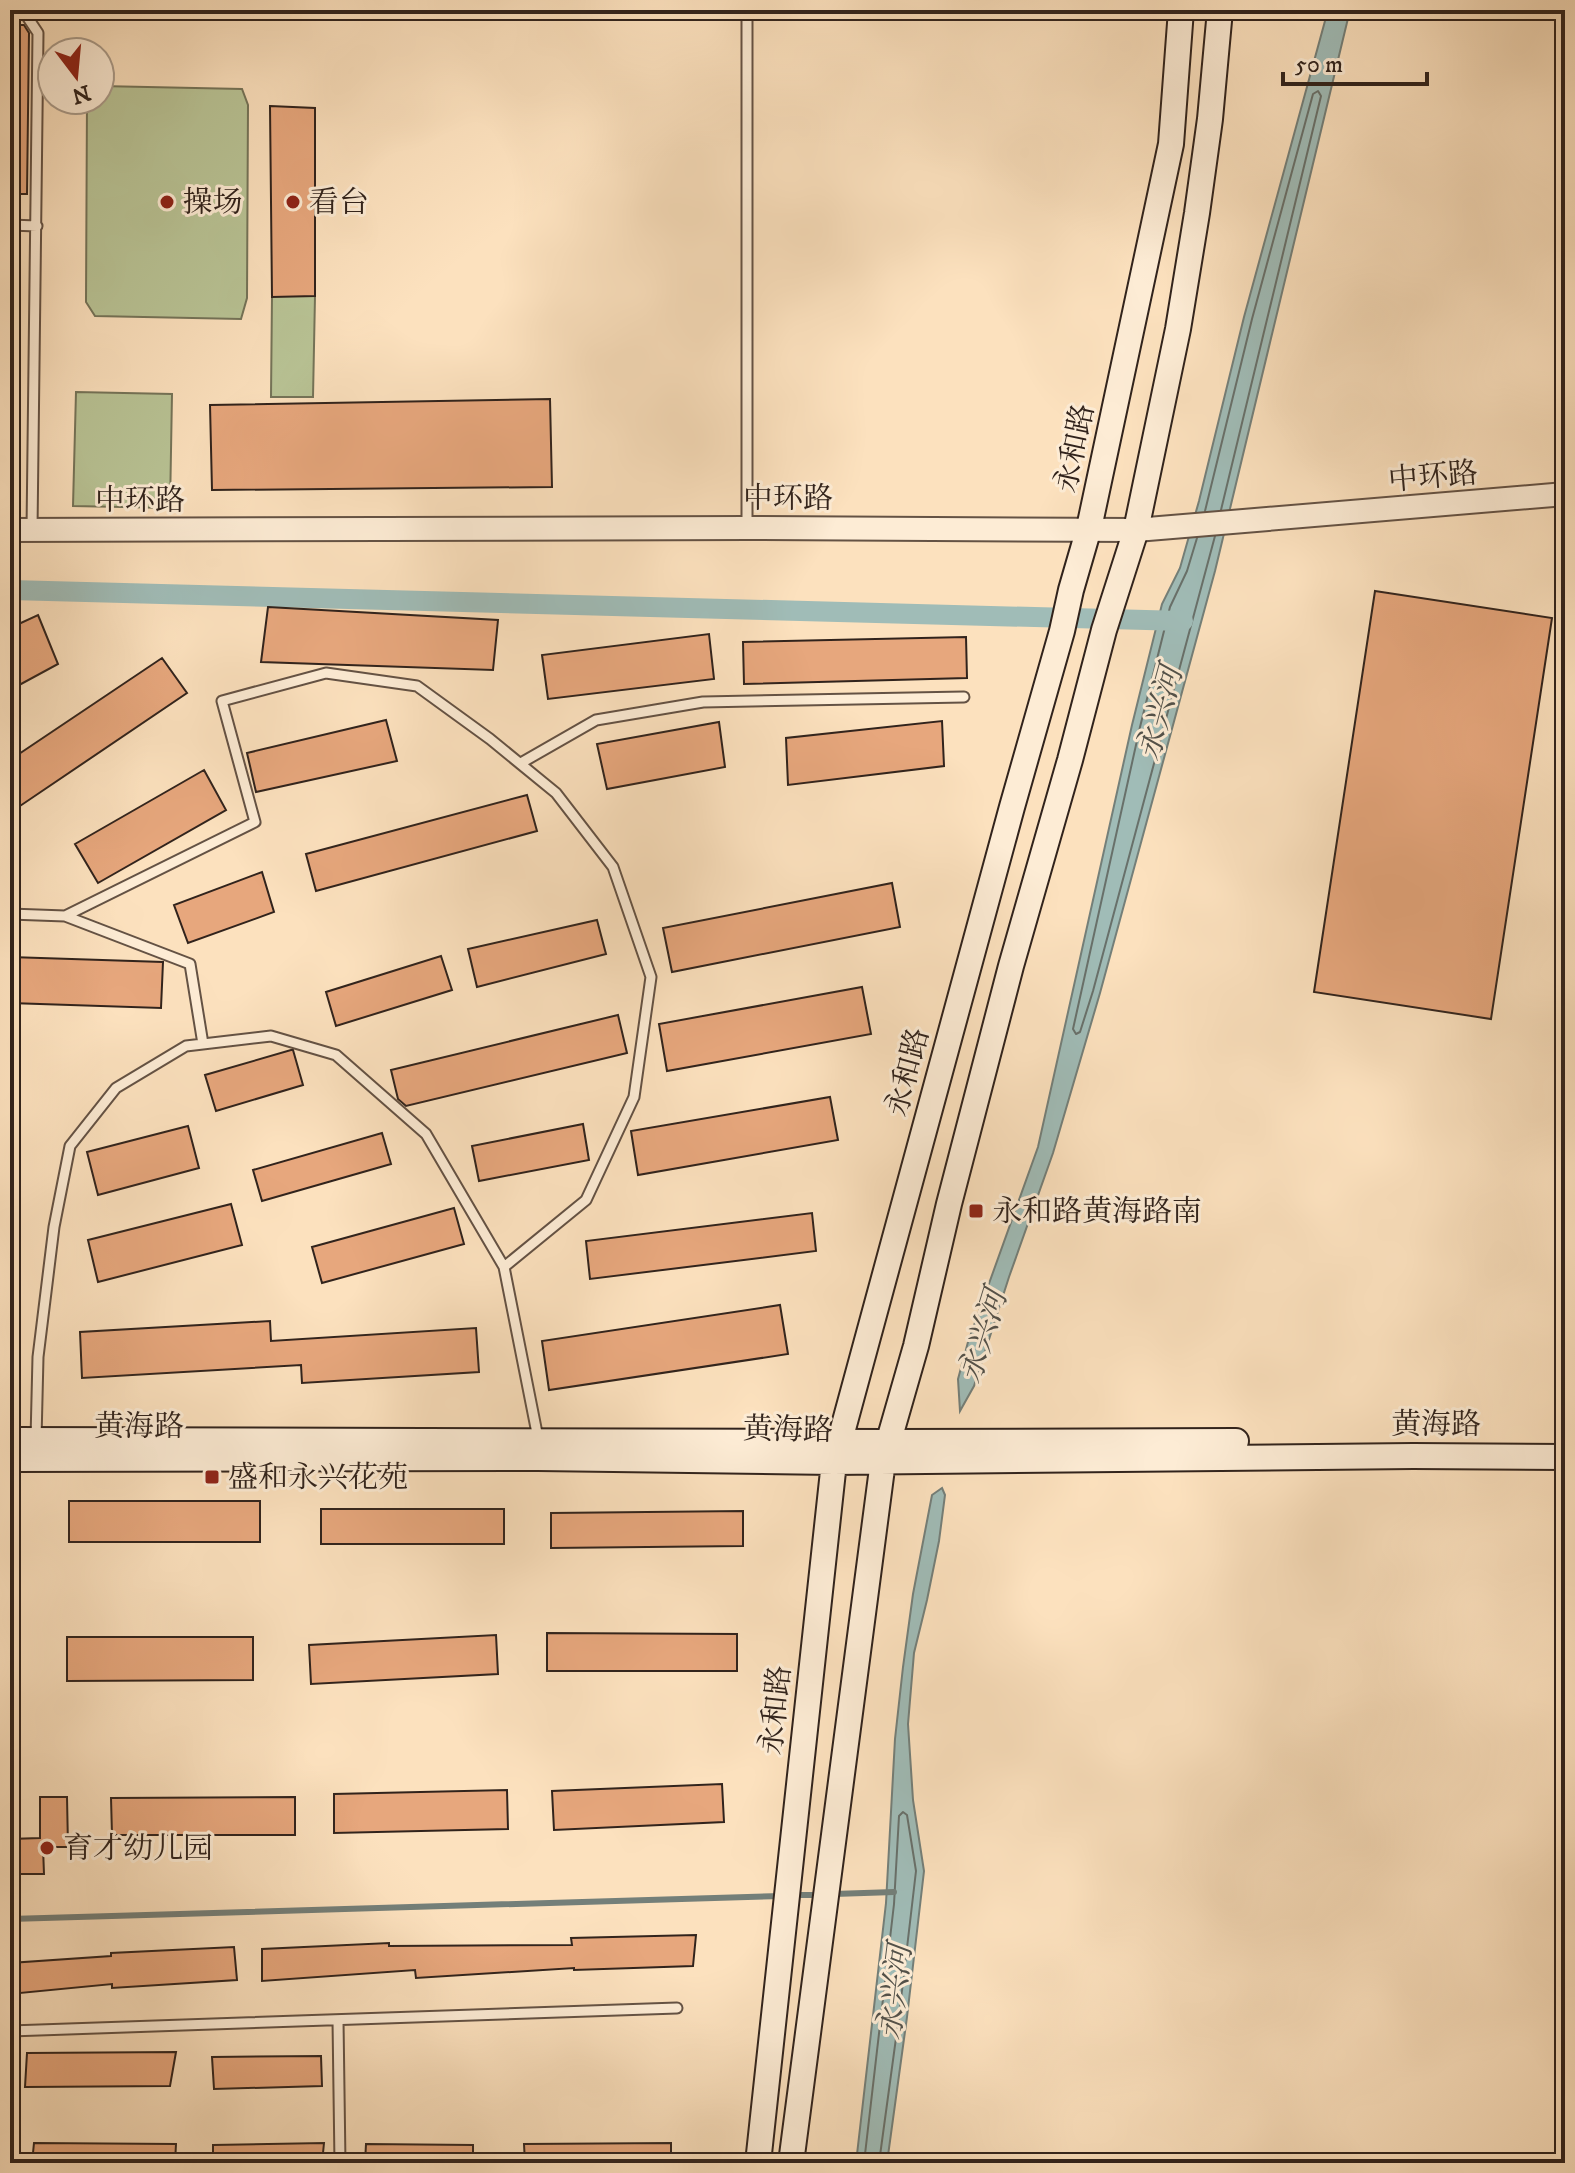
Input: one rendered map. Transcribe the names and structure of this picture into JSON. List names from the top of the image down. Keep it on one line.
{"streets":{"main road":["永和路","黄海路"],"street":["中环路"]},"crossings":[["永和路","中环路"],["永和路","黄海路"]],"water":["永兴河"],"places":{"other":["操场","看台","育才幼儿园"],"transit":["永和路黄海路南","盛和永兴花苑"]},"scale_bar":"50 m","north":"bottom"}
